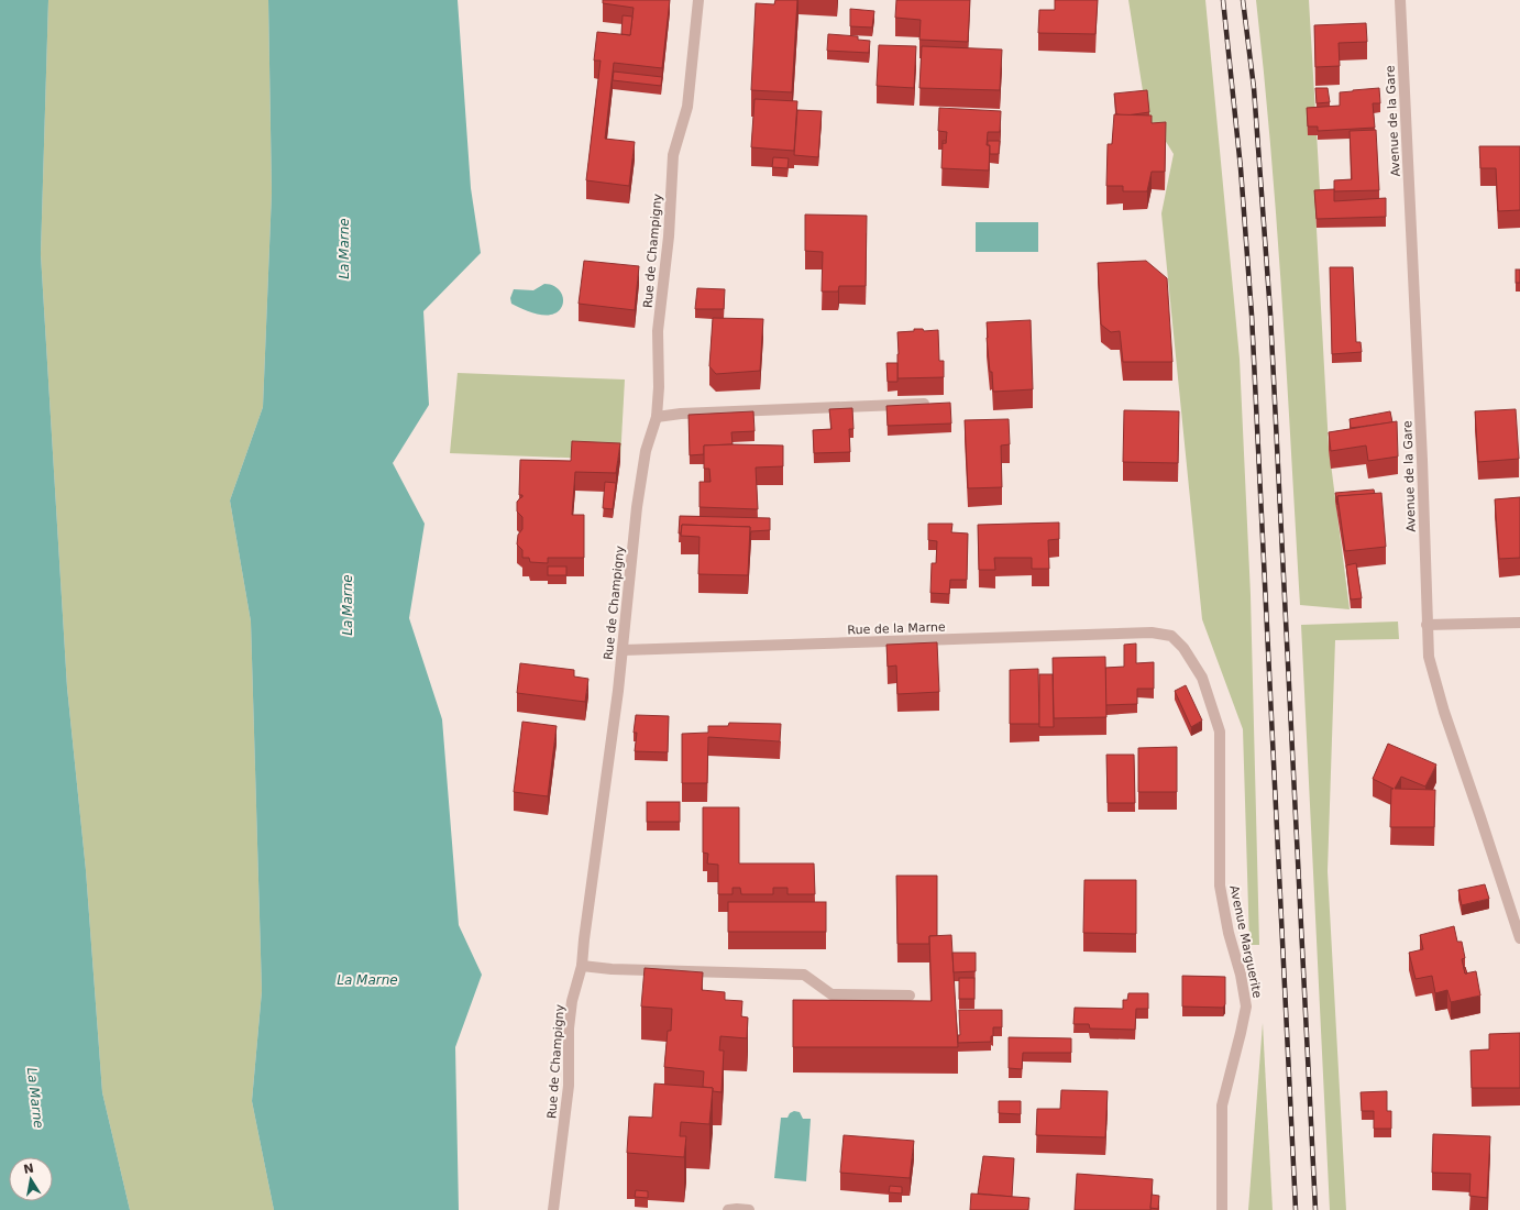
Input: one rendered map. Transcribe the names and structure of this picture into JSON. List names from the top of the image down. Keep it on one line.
{"streets":{"street":["Avenue de la Gare","Rue de Champigny","Rue de la Marne","Avenue Marguerite"]},"crossings":[["Rue de Champigny","Rue de la Marne"],["Rue de la Marne","Avenue Marguerite"]],"water":["La Marne"],"north":"top"}
